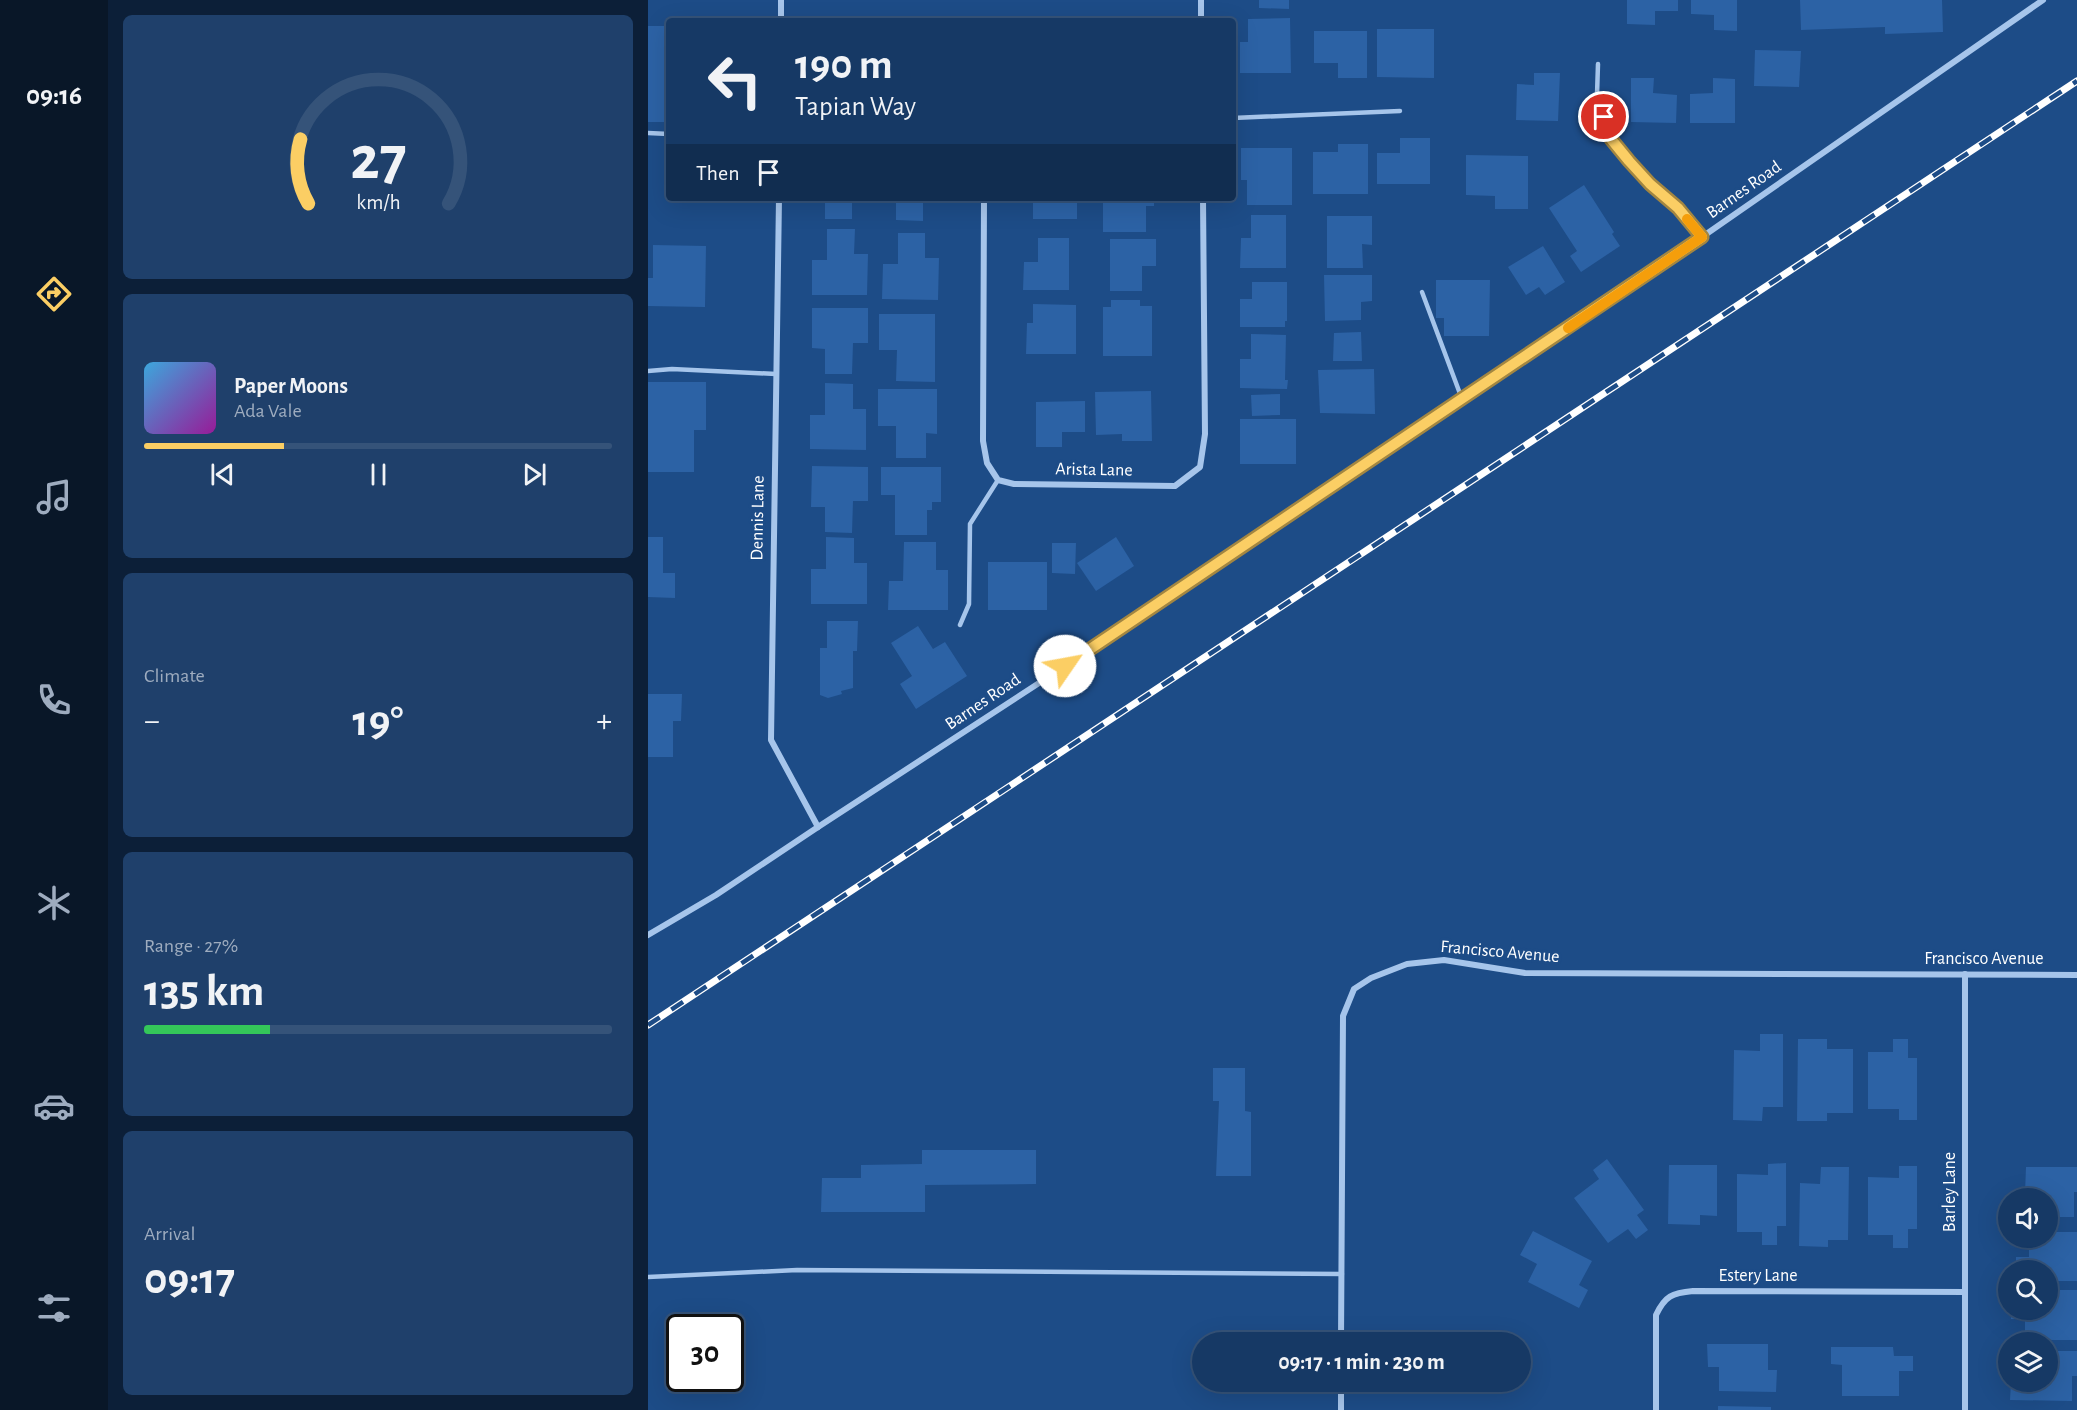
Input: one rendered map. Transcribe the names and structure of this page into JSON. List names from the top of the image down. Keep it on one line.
{"streets":{"street":["Barnes Road","Arista Lane","Dennis Lane","Francisco Avenue","Barley Lane","Estery Lane"]},"crossings":[["Barnes Road","Dennis Lane"],["Francisco Avenue","Barley Lane"],["Barley Lane","Estery Lane"]],"page":{"tabs":"09:16","turn":["190 m","Tapian Way"],"then":"Then","song":["Paper Moons","Ada Vale"],"tile":["Climate",["Range · 27%","135 km"],["Arrival","09:17"]],"heat":["−","19°","+"],"limit":"30","trip":"09:17 · 1 min · 230 m","gauge":["27","km/h"]}}
